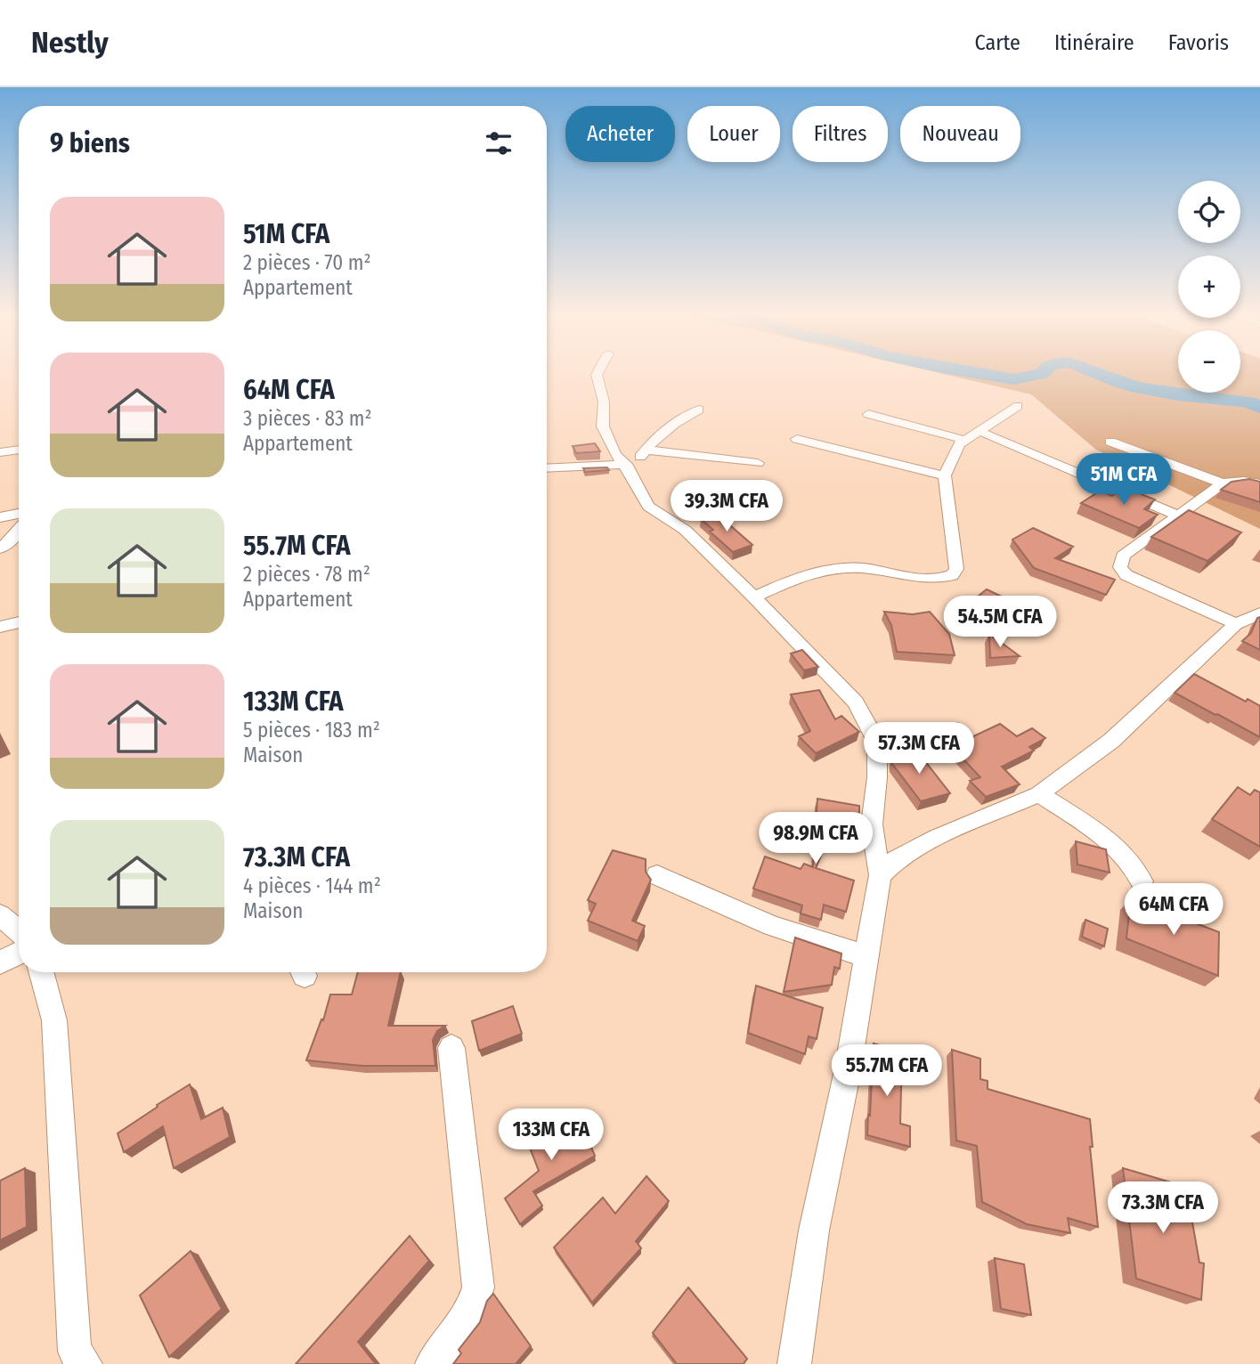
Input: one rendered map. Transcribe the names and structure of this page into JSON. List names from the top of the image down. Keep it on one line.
{"page":{"header":"Nestly","nav":["Carte","Itinéraire","Favoris"],"chip":["Acheter","Louer","Filtres","Nouveau"],"heading":"9 biens","map_buttons":["+","−"],"list":[{"name":"51M CFA","note":"2 pièces · 70 m² · Appartement"},{"name":"64M CFA","note":"3 pièces · 83 m² · Appartement"},{"name":"55.7M CFA","note":"2 pièces · 78 m² · Appartement"},{"name":"133M CFA","note":"5 pièces · 183 m² · Maison"},{"name":"73.3M CFA","note":"4 pièces · 144 m² · Maison"}],"price":["51M CFA","39.3M CFA","54.5M CFA","57.3M CFA","98.9M CFA","64M CFA","55.7M CFA","133M CFA","73.3M CFA"]}}
